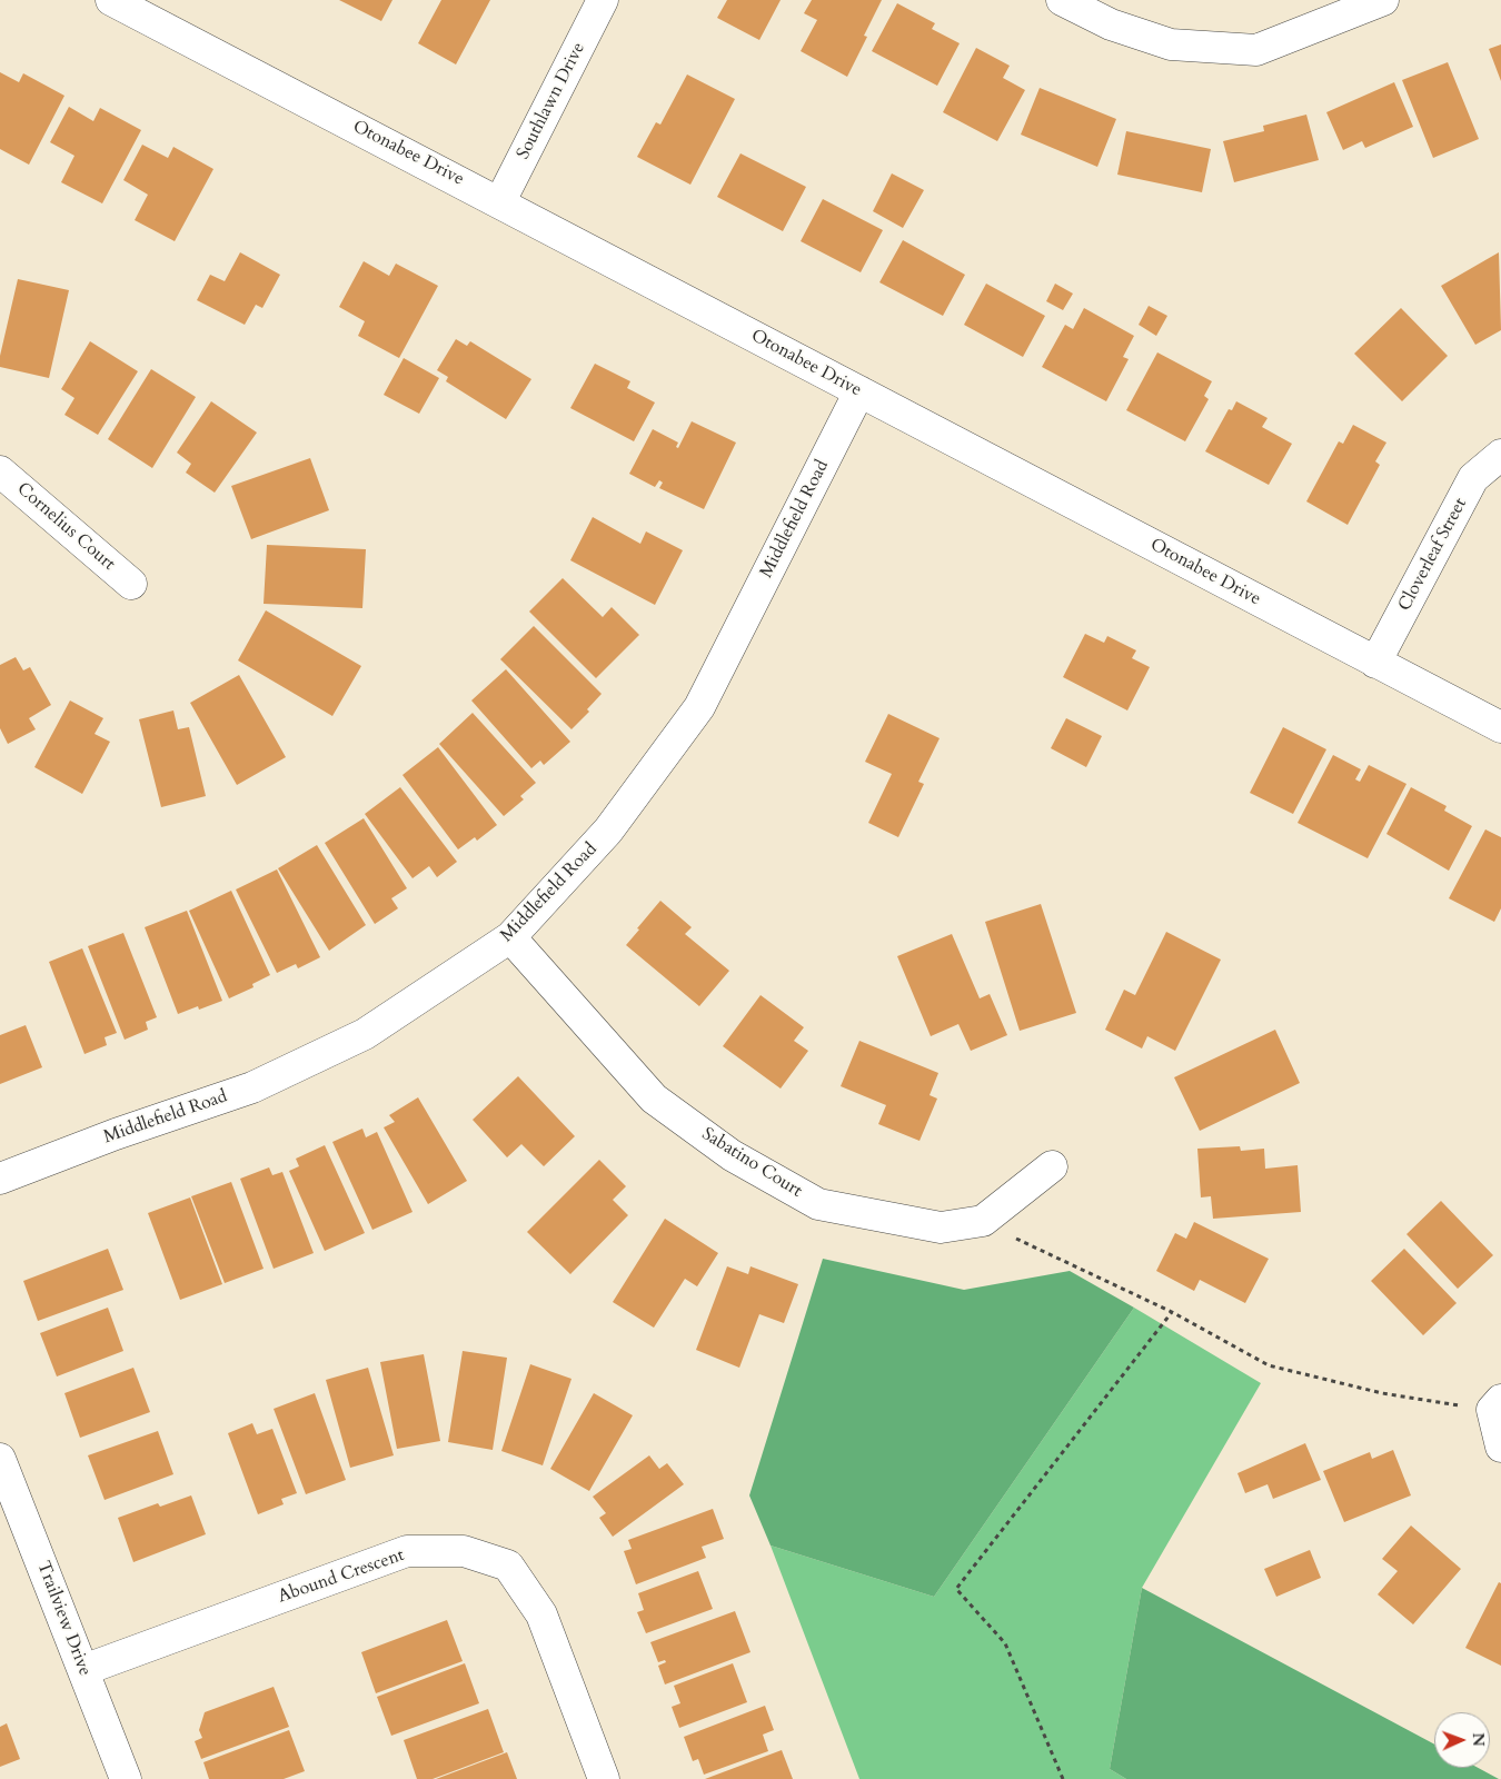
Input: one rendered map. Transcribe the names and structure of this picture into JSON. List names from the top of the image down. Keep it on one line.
{"streets":{"street":["Southlawn Drive","Otonabee Drive","Middlefield Road","Cornelius Court","Cloverleaf Street","Sabatino Court","Abound Crescent","Trailview Drive"]},"crossings":[["Southlawn Drive","Otonabee Drive"],["Otonabee Drive","Middlefield Road"],["Otonabee Drive","Cloverleaf Street"],["Middlefield Road","Sabatino Court"],["Abound Crescent","Trailview Drive"]],"north":"right"}
